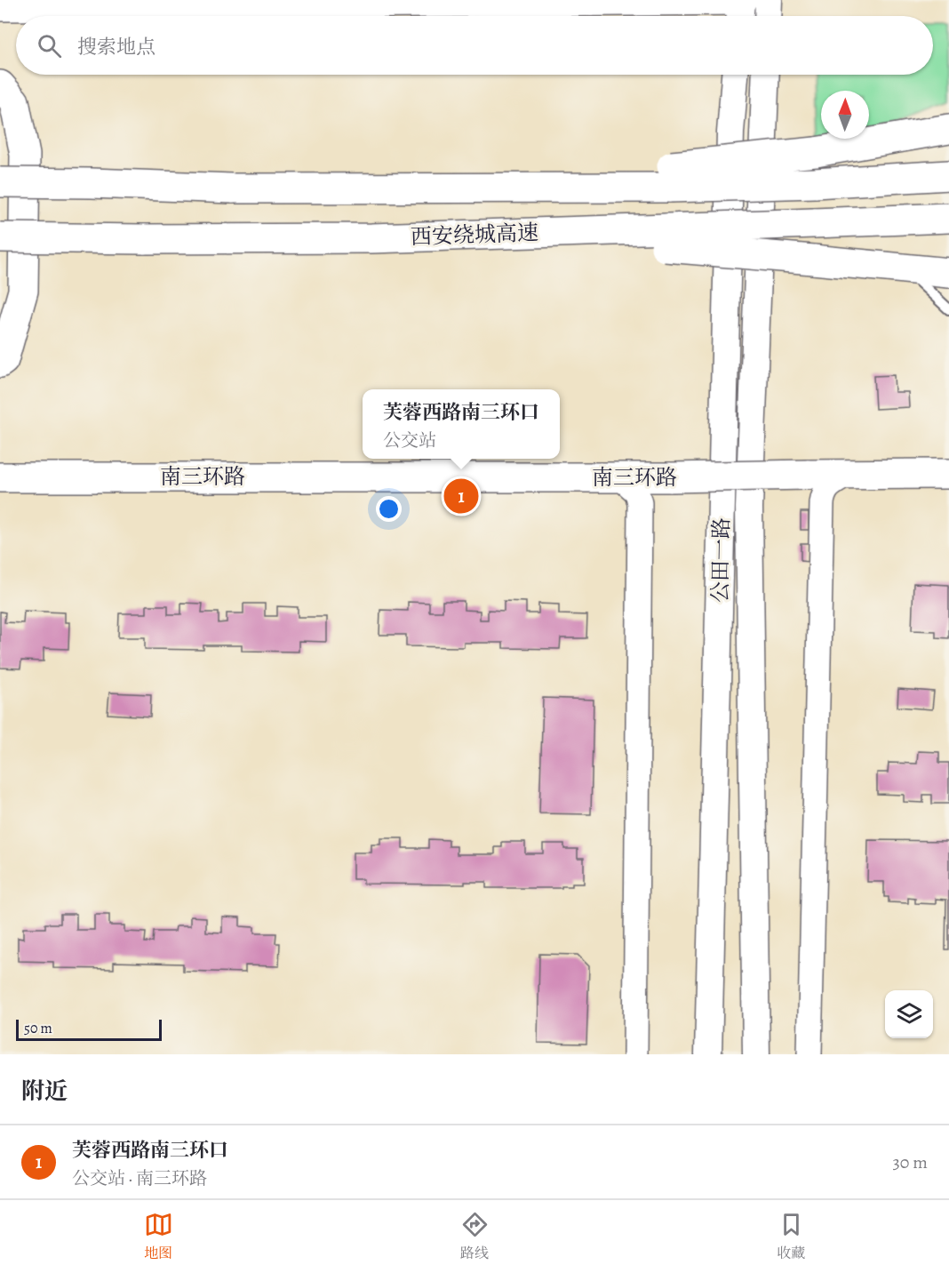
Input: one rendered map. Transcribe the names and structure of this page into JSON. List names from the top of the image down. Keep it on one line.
{"streets":{"highway":["西安绕城高速","南三环路"],"main road":["公田一路"]},"scale_bar":"50 m","north":"top","page":{"search":"搜索地点","popup":["芙蓉西路南三环口","公交站"],"pins":"1","scale":"50 m","heading":"附近","list":[{"mark":"1","name":"芙蓉西路南三环口","note":"公交站 · 南三环路","value":"30 m"}],"nav":["地图","路线","收藏"]}}
